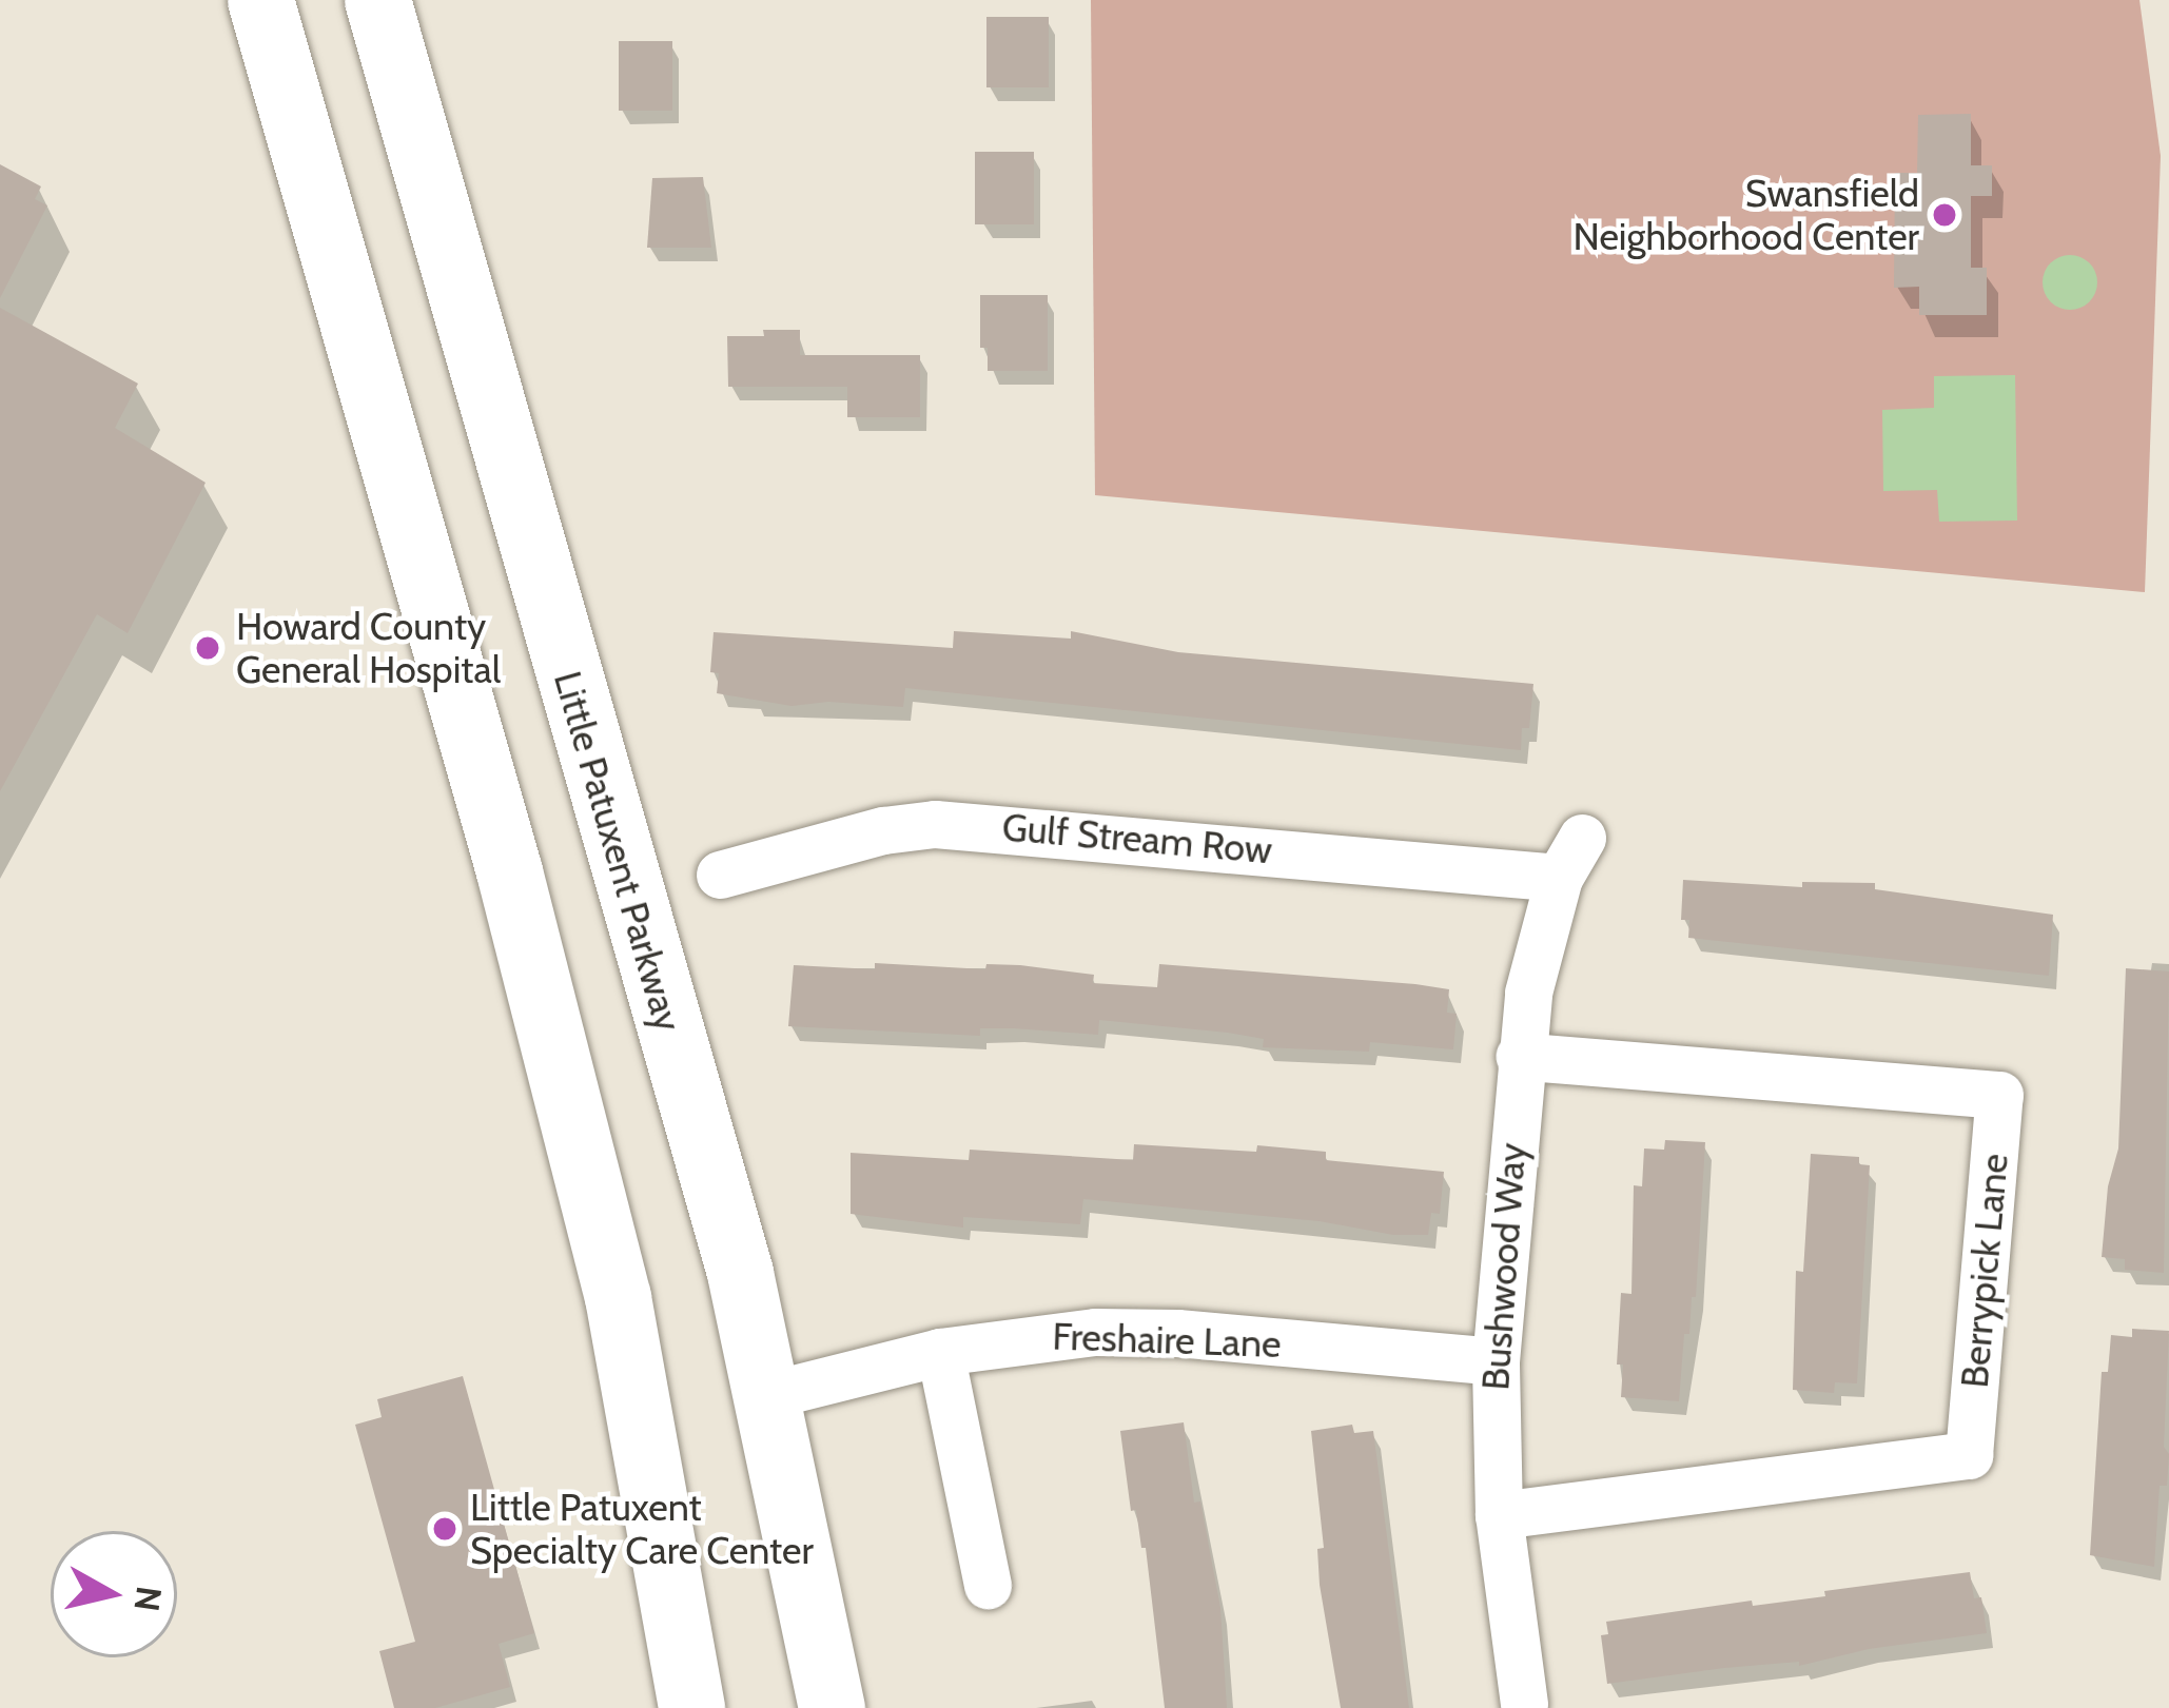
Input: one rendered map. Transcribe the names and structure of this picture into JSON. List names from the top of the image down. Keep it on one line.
{"streets":{"main road":["Little Patuxent Parkway"],"street":["Gulf Stream Row","Bushwood Way","Berrypick Lane","Freshaire Lane"]},"crossings":[["Gulf Stream Row","Bushwood Way"],["Little Patuxent Parkway","Freshaire Lane"],["Bushwood Way","Berrypick Lane"],["Bushwood Way","Freshaire Lane"]],"places":["Swansfield Neighborhood Center","Howard County General Hospital","Little Patuxent Specialty Care Center"],"north":"right"}
